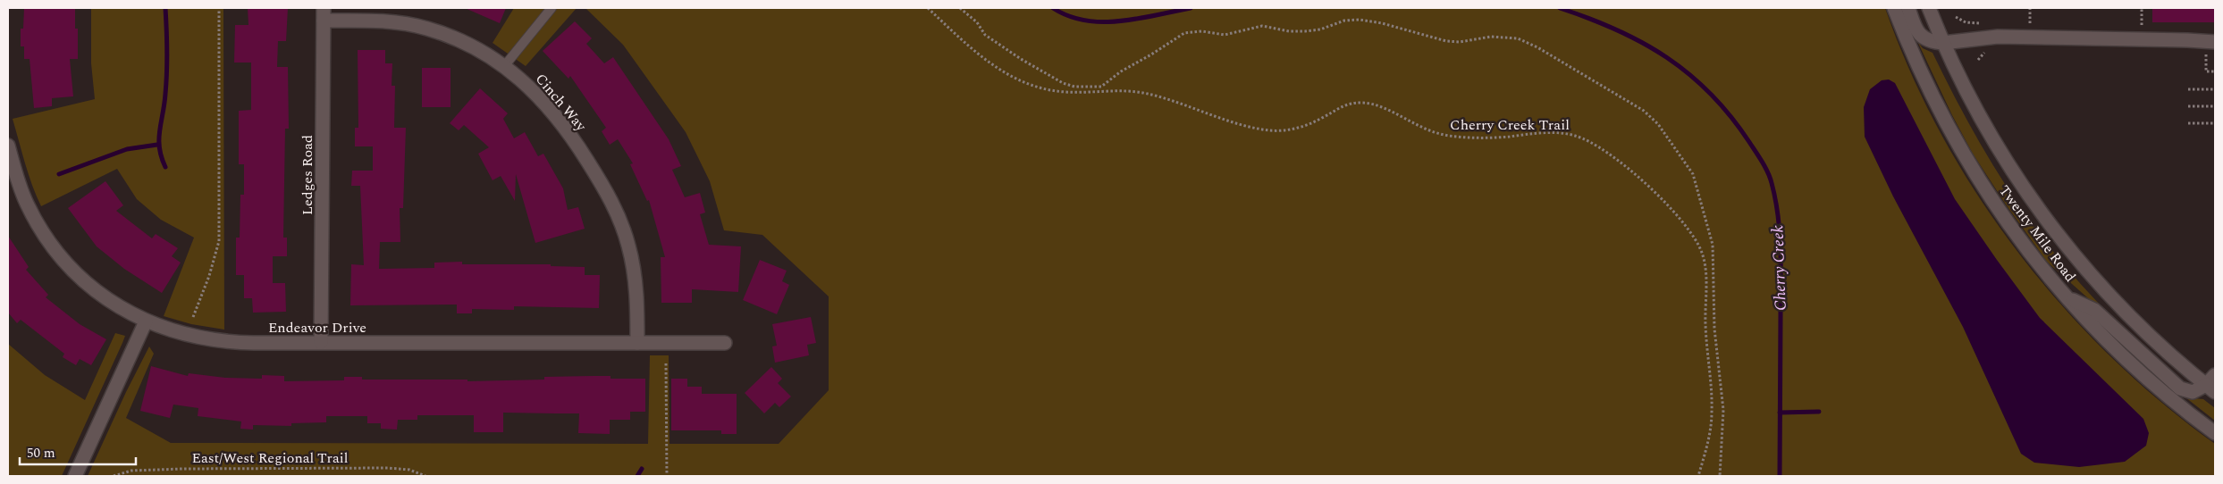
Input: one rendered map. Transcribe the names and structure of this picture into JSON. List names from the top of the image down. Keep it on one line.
{"streets":{"street":["Cinch Way","Ledges Road","Twenty Mile Road","Endeavor Drive"],"path":["Cherry Creek Trail","East/West Regional Trail"]},"crossings":[["Cinch Way","Ledges Road"],["Cinch Way","Endeavor Drive"],["Ledges Road","Endeavor Drive"]],"water":["Cherry Creek"],"scale_bar":"50 m"}
